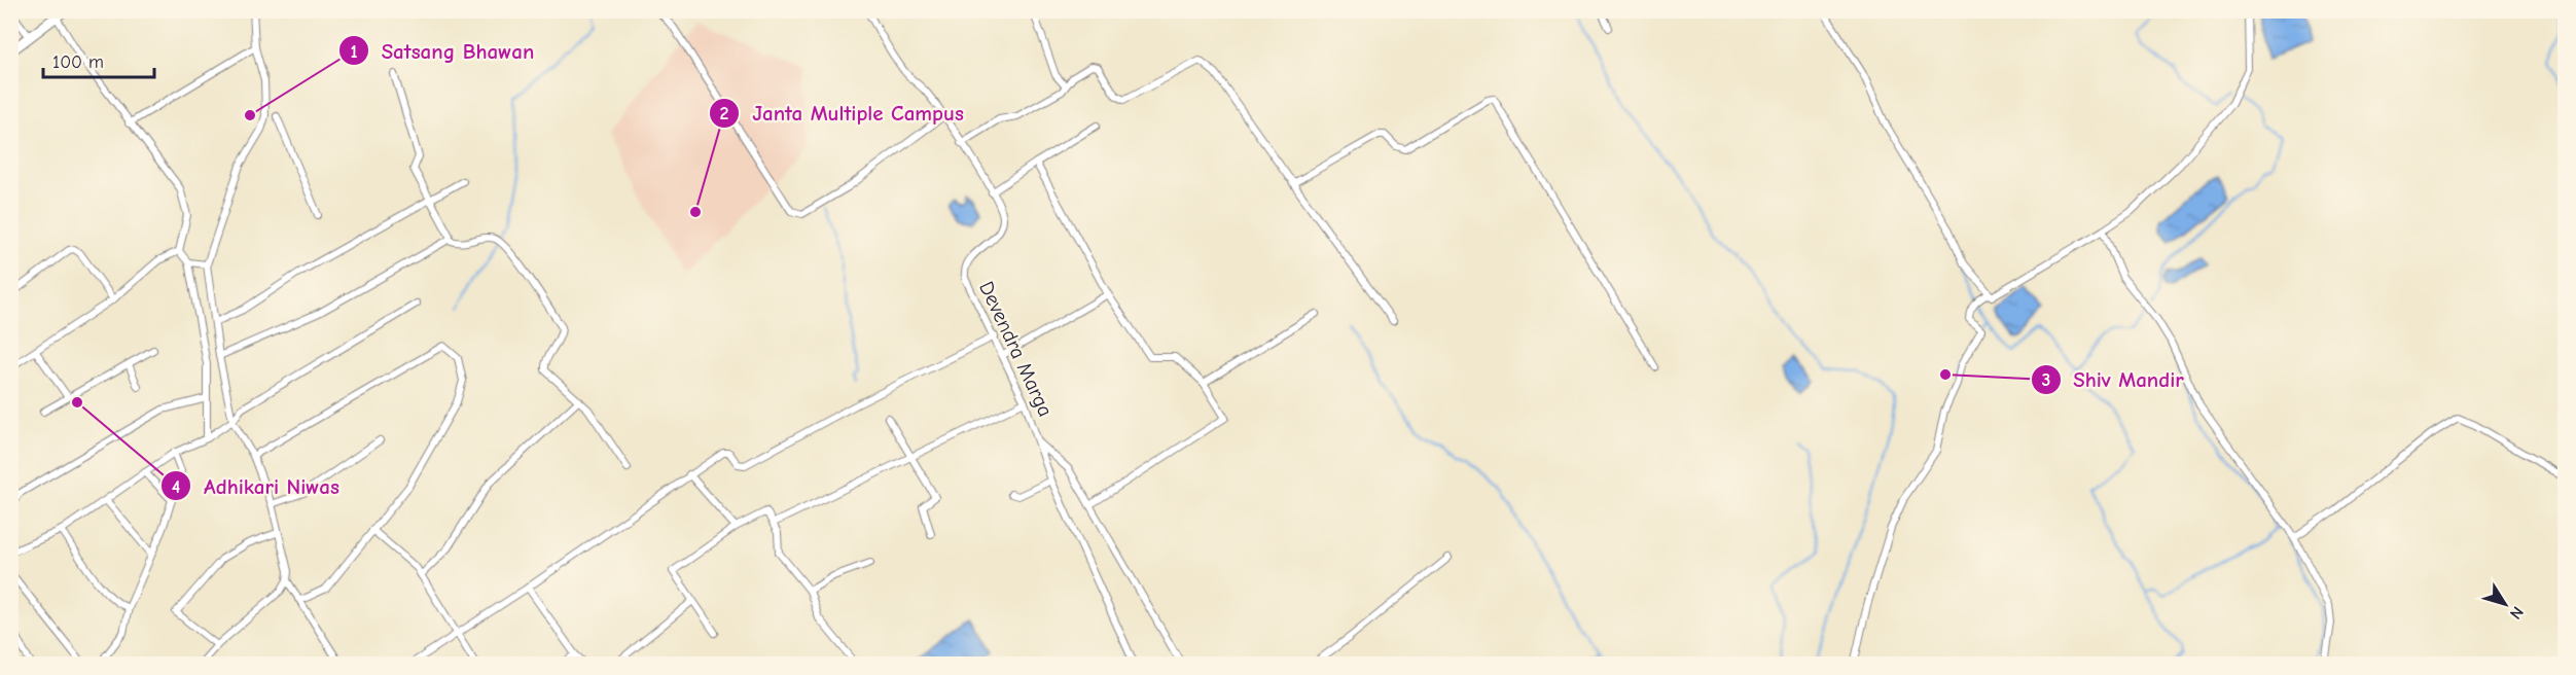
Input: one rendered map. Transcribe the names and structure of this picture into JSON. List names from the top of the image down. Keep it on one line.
{"streets":{"street":["Devendra Marga"]},"places":["Satsang Bhawan","Janta Multiple Campus","Shiv Mandir","Adhikari Niwas"],"scale_bar":"100 m","north":"bottom right"}
